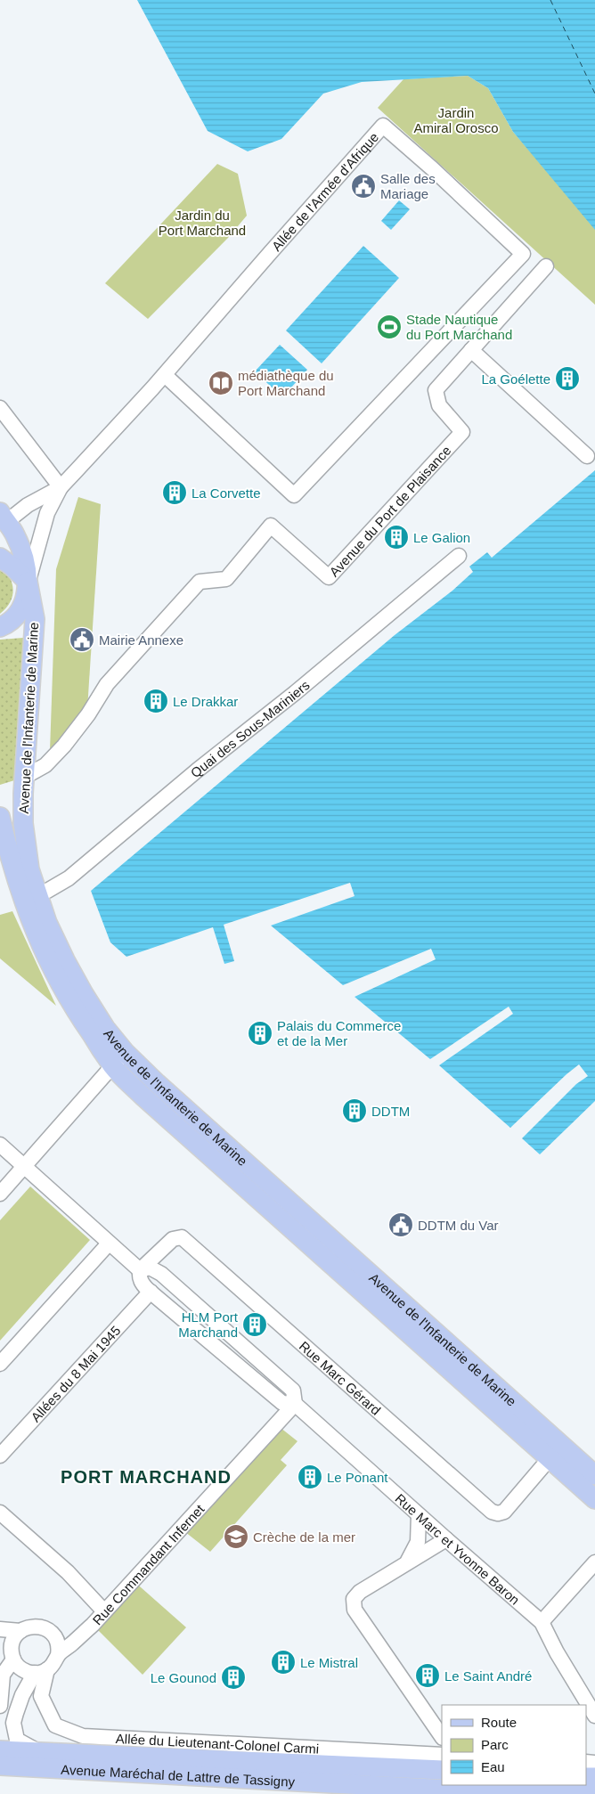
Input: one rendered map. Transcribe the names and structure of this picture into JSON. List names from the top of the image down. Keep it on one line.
{"streets":{"main road":["Avenue de l'Infanterie de Marine","Avenue Maréchal de Lattre de Tassigny"],"street":["Allée de l'Armée d'Afrique","Avenue du Port de Plaisance","Quai des Sous-Mariniers","Allées du 8 Mai 1945","Rue Marc Gérard","Rue Marc et Yvonne Baron","Rue Commandant Infernet","Allée du Lieutenant-Colonel Carmi"]},"crossings":[["Allée de l'Armée d'Afrique","Avenue de l'Infanterie de Marine"],["Avenue du Port de Plaisance","Avenue de l'Infanterie de Marine"],["Avenue de l'Infanterie de Marine","Quai des Sous-Mariniers"],["Avenue de l'Infanterie de Marine","Rue Marc Gérard"],["Allées du 8 Mai 1945","Rue Marc et Yvonne Baron"],["Rue Marc Gérard","Rue Marc et Yvonne Baron"],["Rue Marc et Yvonne Baron","Rue Commandant Infernet"],["Rue Commandant Infernet","Allée du Lieutenant-Colonel Carmi"]],"districts":["PORT MARCHAND"],"parks":["Jardin Amiral Orosco","Jardin du Port Marchand"],"places":{"public building":["Salle des Mariage","Mairie Annexe","DDTM du Var"],"sports":["Stade Nautique du Port Marchand"],"building":["La Goélette","La Corvette","Le Galion","Le Drakkar","Palais du Commerce et de la Mer","DDTM","HLM Port Marchand","Le Ponant","Le Mistral","Le Saint André","Le Gounod"],"library":["médiathèque du Port Marchand"],"school or university":["Crèche de la mer"]},"legend":["Route","Parc","Eau"]}
